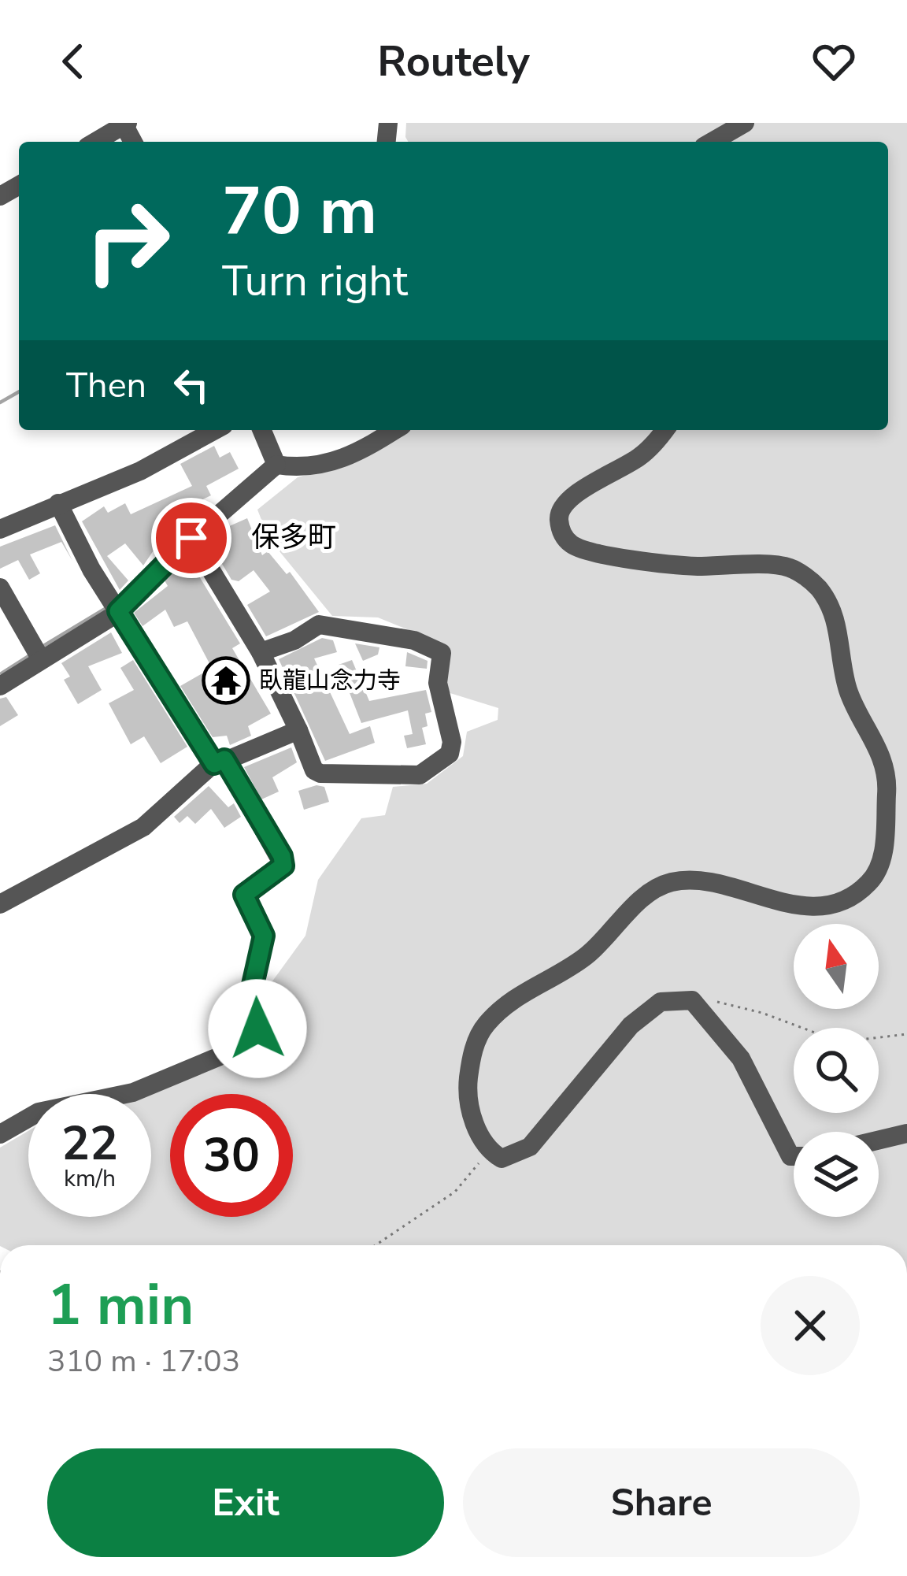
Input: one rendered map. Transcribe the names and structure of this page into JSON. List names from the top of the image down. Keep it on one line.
{"districts":["保多町"],"places":{"temple":["臥龍山念力寺"]},"north":"top","page":{"header":"Routely","turn":["70 m","Turn right"],"then":"Then","speed":"22 km/h","limit":"30","heading":["1 min","310 m · 17:03"],"buttons":["Exit","Share"]}}
